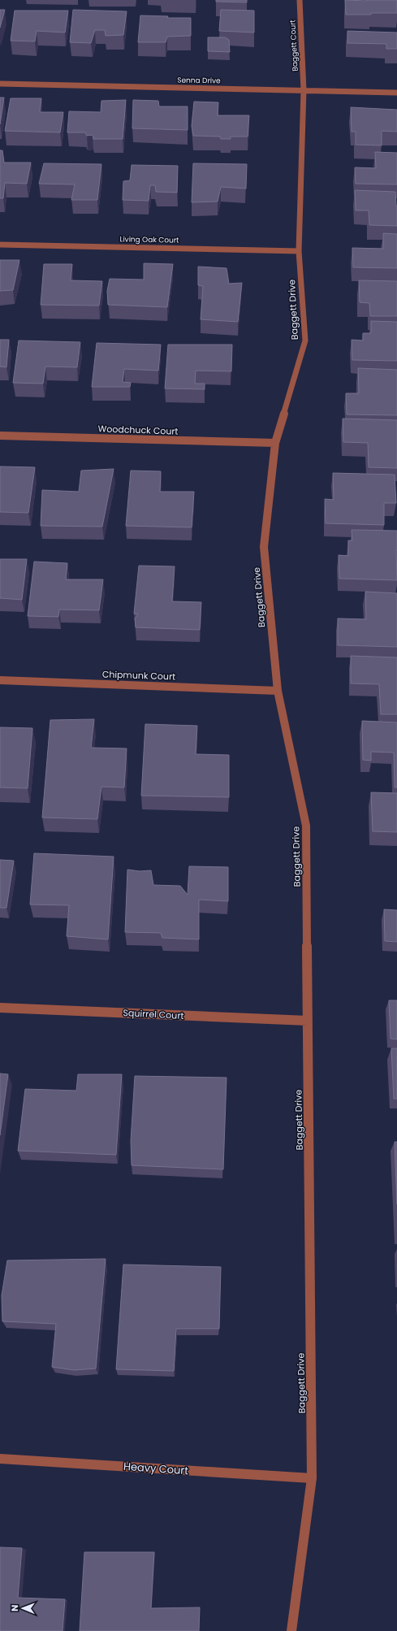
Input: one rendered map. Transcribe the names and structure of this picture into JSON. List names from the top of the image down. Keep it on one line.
{"streets":{"street":["Baggett Court","Senna Drive","Living Oak Court","Baggett Drive","Woodchuck Court","Chipmunk Court","Squirrel Court","Heavy Court"]},"crossings":[["Baggett Court","Senna Drive"],["Baggett Court","Baggett Drive"],["Senna Drive","Baggett Drive"],["Living Oak Court","Baggett Drive"],["Baggett Drive","Woodchuck Court"],["Baggett Drive","Chipmunk Court"],["Baggett Drive","Squirrel Court"],["Baggett Drive","Heavy Court"]],"north":"left"}
